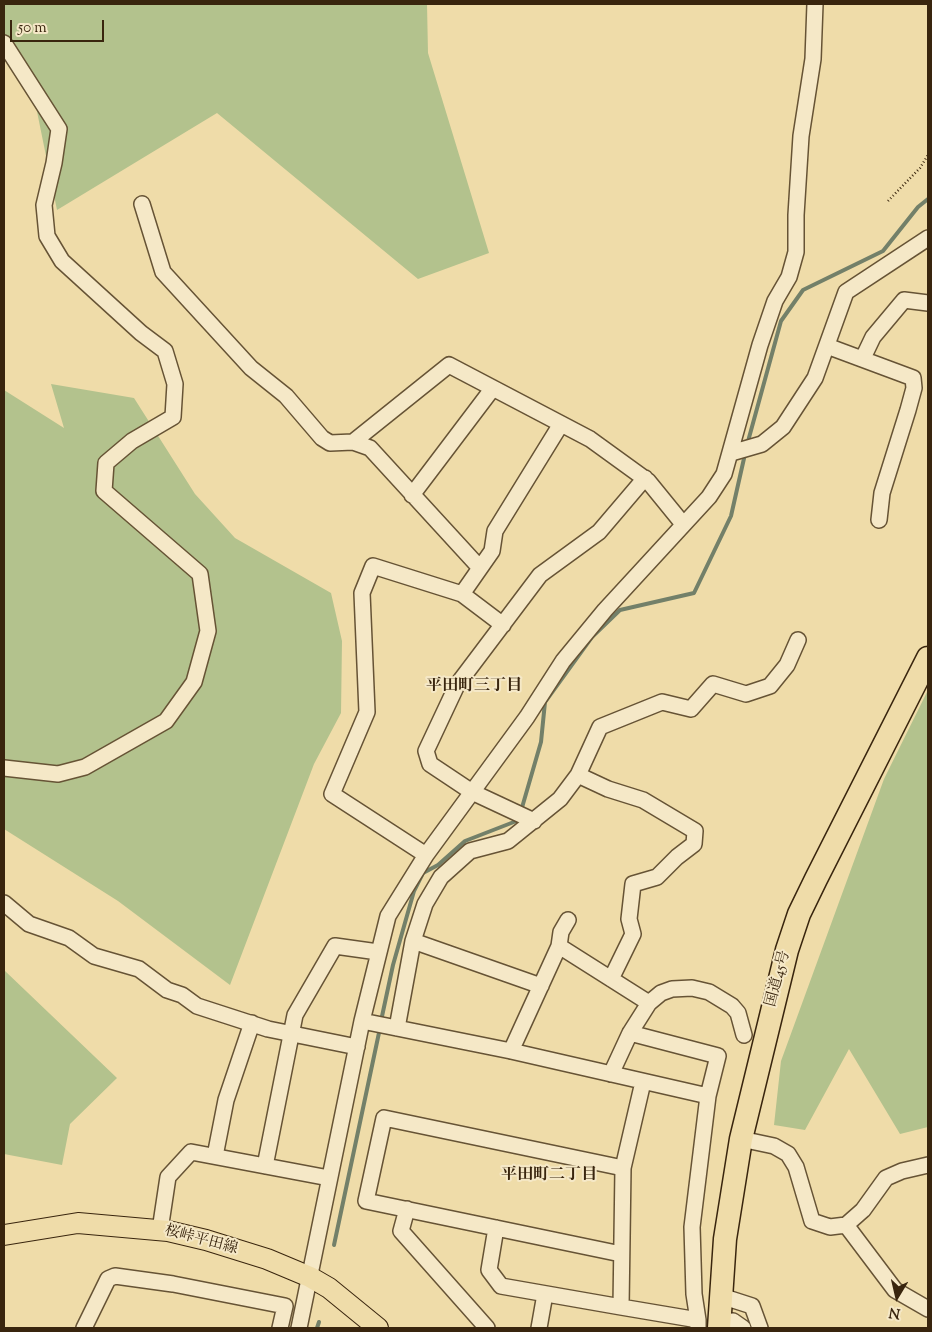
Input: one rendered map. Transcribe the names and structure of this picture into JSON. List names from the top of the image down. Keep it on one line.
{"streets":{"highway":["国道45号"],"main road":["桜峠平田線"]},"districts":["平田町三丁目","平田町二丁目"],"scale_bar":"50 m","north":"bottom"}
